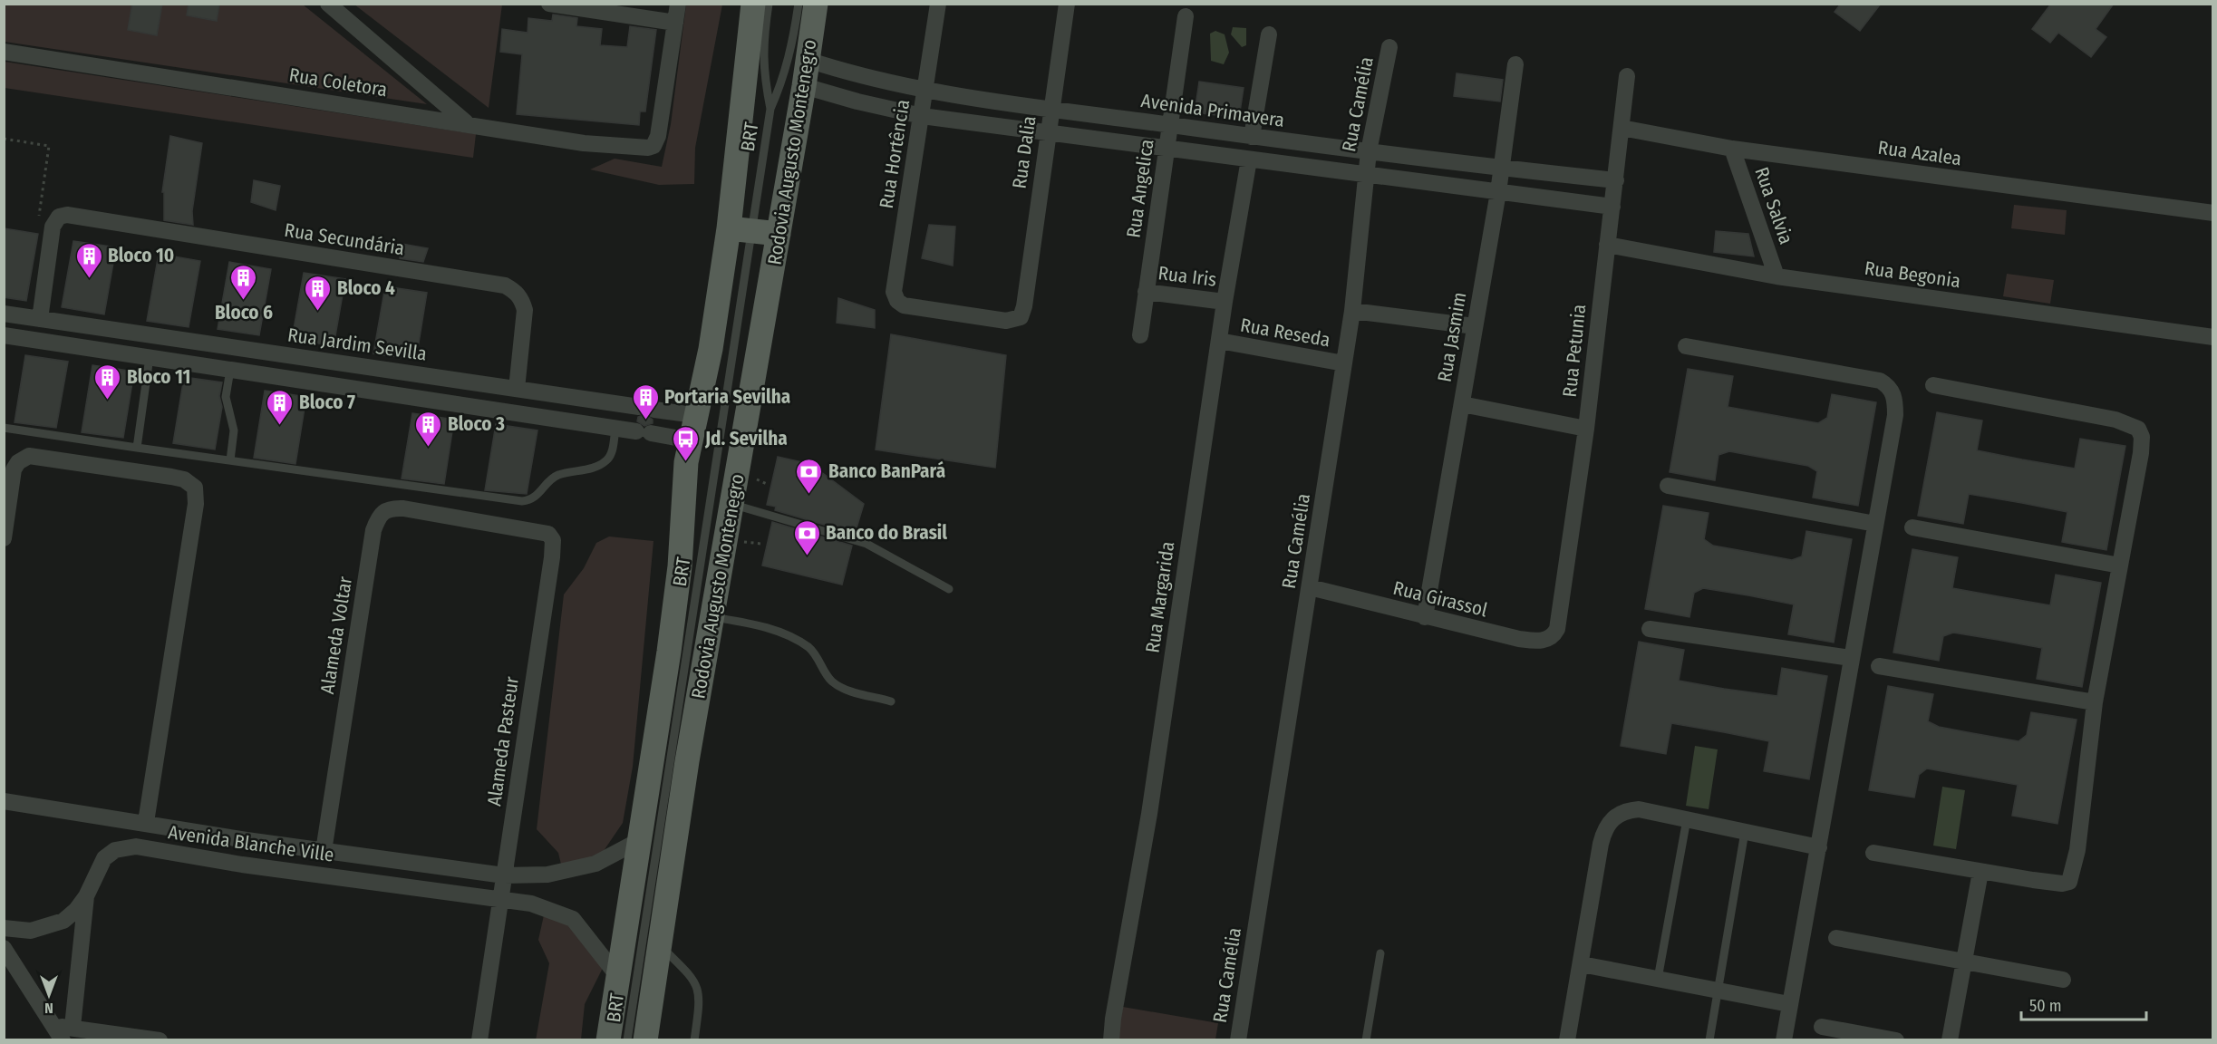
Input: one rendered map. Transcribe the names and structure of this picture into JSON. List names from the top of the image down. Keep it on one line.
{"streets":{"main road":["Rodovia Augusto Montenegro"],"street":["Rua Coletora","Rua Camélia","Avenida Primavera","Rua Dalia","Rua Azalea","Rua Hortência","Rua Angelica","Rua Salvia","Rua Secundária","Rua Begonia","Rua Iris","Rua Reseda","Rua Jasmim","Rua Jardim Sevilla","Rua Petunia","Rua Margarida","Rua Girassol","Alameda Voltar","Alameda Pasteur","Avenida Blanche Ville"],"lane":["BRT"]},"crossings":[["Rua Camélia","Avenida Primavera"],["Rua Camélia","Rua Reseda"],["Rua Camélia","Rua Girassol"],["Avenida Primavera","Rodovia Augusto Montenegro"],["Avenida Primavera","Rua Dalia"],["Avenida Primavera","Rua Hortência"],["Avenida Primavera","Rua Angelica"],["Avenida Primavera","Rua Jasmim"],["Avenida Primavera","Rua Petunia"],["BRT","Rodovia Augusto Montenegro"],["Rodovia Augusto Montenegro","Rua Jardim Sevilla"],["Rodovia Augusto Montenegro","Avenida Blanche Ville"],["Rua Dalia","Rua Hortência"],["Rua Azalea","Rua Salvia"],["Rua Azalea","Rua Petunia"],["Rua Angelica","Rua Iris"],["Rua Salvia","Rua Begonia"],["Rua Secundária","Rua Jardim Sevilla"],["Rua Begonia","Rua Petunia"],["Rua Iris","Rua Margarida"],["Rua Reseda","Rua Margarida"],["Rua Jasmim","Rua Girassol"],["Rua Petunia","Rua Girassol"],["Alameda Voltar","Alameda Pasteur"],["Alameda Voltar","Avenida Blanche Ville"],["Alameda Pasteur","Avenida Blanche Ville"]],"places":{"building":["Bloco 10","Bloco 6","Bloco 4","Bloco 11","Portaria Sevilha","Bloco 7","Bloco 3"],"bus stop":["Jd. Sevilha"],"bank":["Banco BanPará","Banco do Brasil"]},"scale_bar":"50 m","north":"bottom"}
